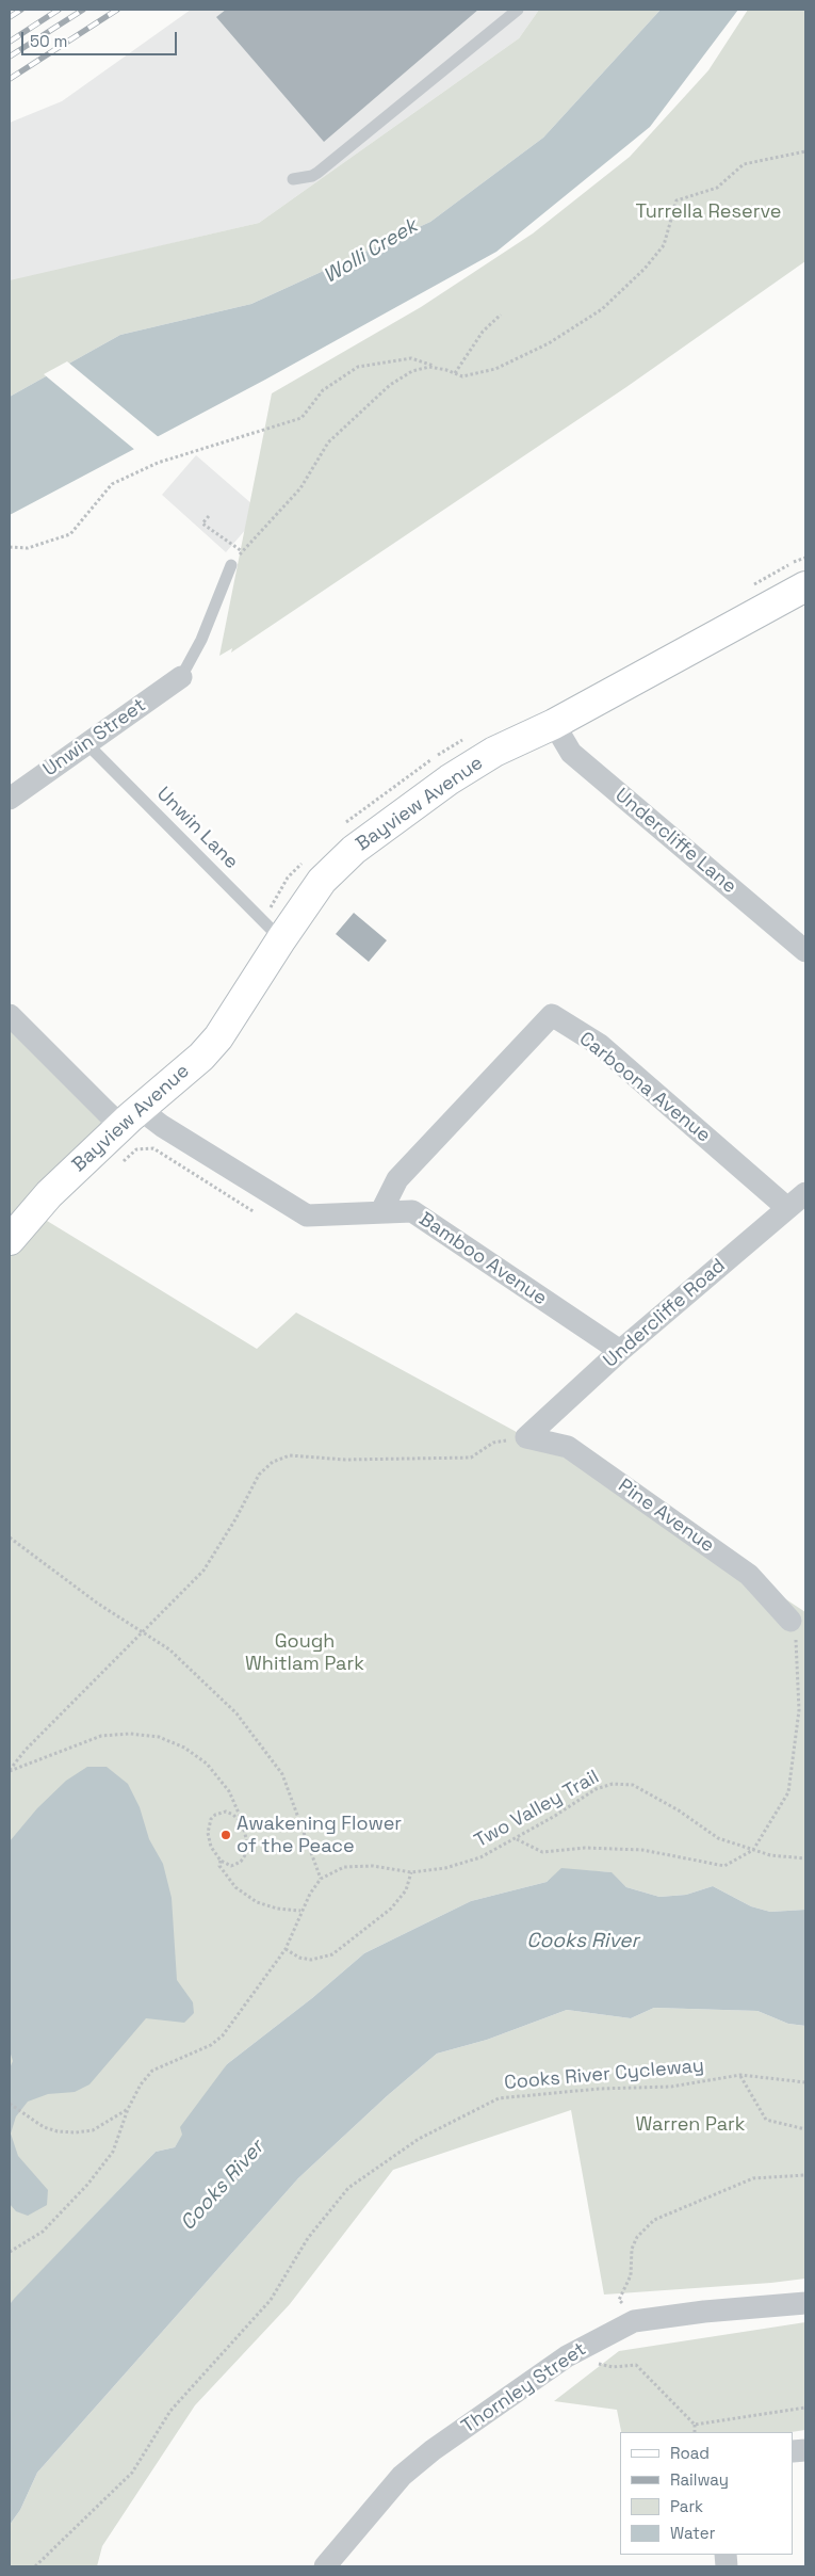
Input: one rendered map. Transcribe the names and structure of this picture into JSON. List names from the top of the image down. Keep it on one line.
{"streets":{"main road":["Bayview Avenue"],"street":["Unwin Street","Undercliffe Lane","Carboona Avenue","Bamboo Avenue","Undercliffe Road","Pine Avenue","Thornley Street"],"lane":["Unwin Lane"],"path":["Two Valley Trail","Cooks River Cycleway"]},"crossings":[["Unwin Street","Unwin Lane"],["Bayview Avenue","Unwin Lane"],["Bayview Avenue","Undercliffe Lane"],["Bayview Avenue","Bamboo Avenue"],["Carboona Avenue","Bamboo Avenue"],["Carboona Avenue","Undercliffe Road"],["Bamboo Avenue","Undercliffe Road"],["Undercliffe Road","Pine Avenue"]],"water":["Wolli Creek","Cooks River"],"parks":["Turrella Reserve","Gough Whitlam Park","Warren Park"],"places":["Awakening Flower of the Peace"],"legend":["Road","Railway","Park","Water"],"scale_bar":"50 m"}
